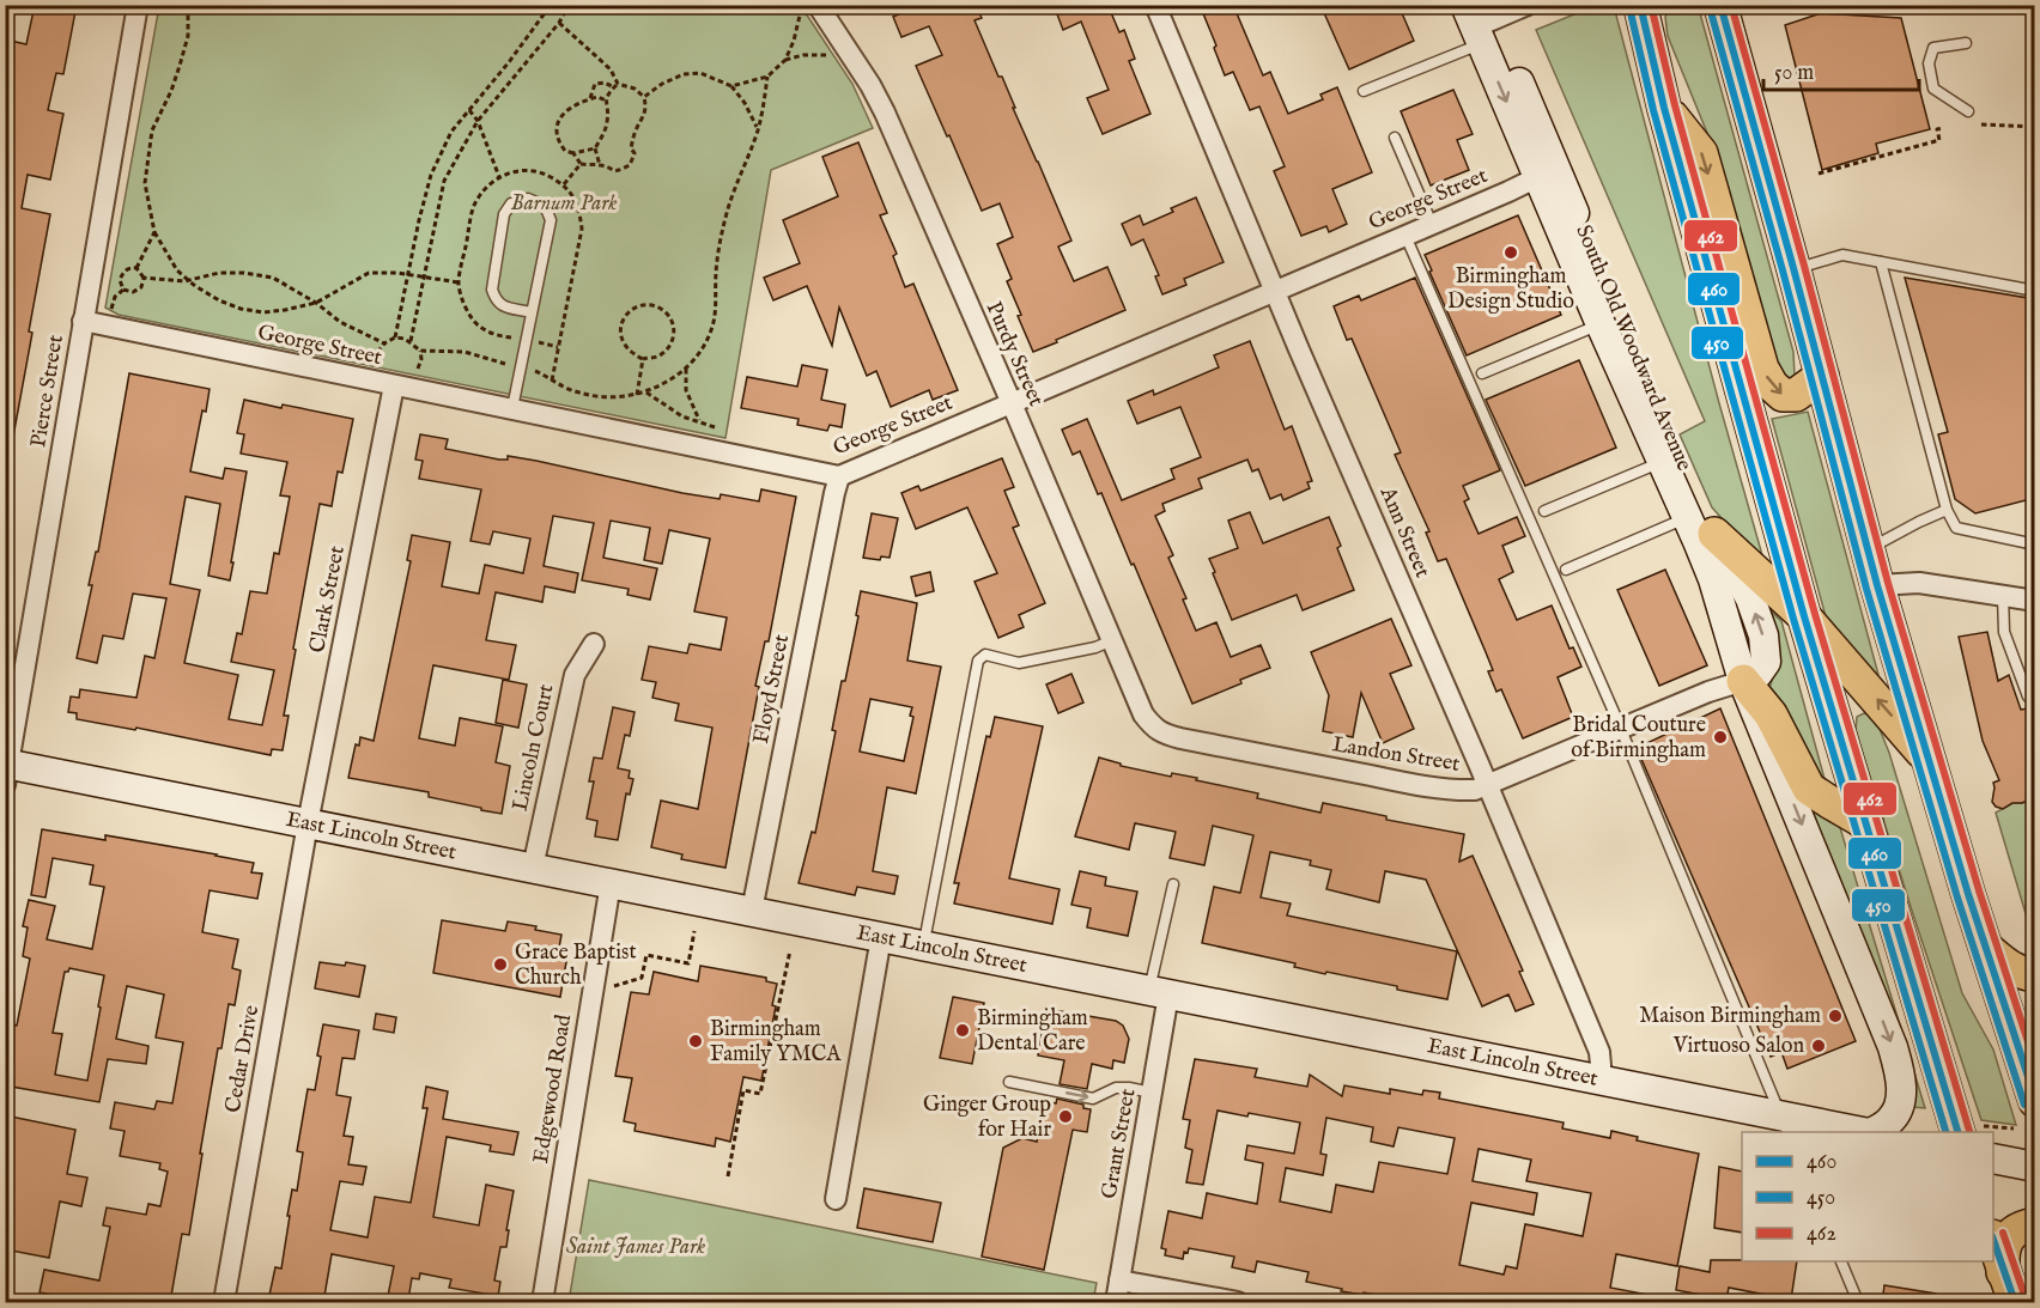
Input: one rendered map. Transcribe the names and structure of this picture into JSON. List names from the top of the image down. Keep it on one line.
{"streets":{"street":["George Street","South Old Woodward Avenue","Purdy Street","Pierce Street","Ann Street","Clark Street","Floyd Street","Lincoln Court","Landon Street","East Lincoln Street","Cedar Drive","Edgewood Road","Grant Street"]},"crossings":[["George Street","South Old Woodward Avenue"],["George Street","Purdy Street"],["George Street","Pierce Street"],["George Street","Ann Street"],["George Street","Clark Street"],["George Street","Floyd Street"],["South Old Woodward Avenue","Landon Street"],["Purdy Street","Landon Street"],["Pierce Street","East Lincoln Street"],["Ann Street","Landon Street"],["Ann Street","East Lincoln Street"],["Clark Street","East Lincoln Street"],["Clark Street","Cedar Drive"],["Floyd Street","East Lincoln Street"],["Lincoln Court","East Lincoln Street"],["East Lincoln Street","Cedar Drive"],["East Lincoln Street","Edgewood Road"],["East Lincoln Street","Grant Street"]],"parks":["Barnum Park","Saint James Park"],"places":["Birmingham Design Studio","Bridal Couture of Birmingham","Grace Baptist Church","Maison Birmingham","Birmingham Dental Care","Birmingham Family YMCA","Virtuoso Salon","Ginger Group for Hair"],"lines":["transit line 460","transit line 462","transit line 450"],"legend":["460","450","462"],"scale_bar":"50 m"}
